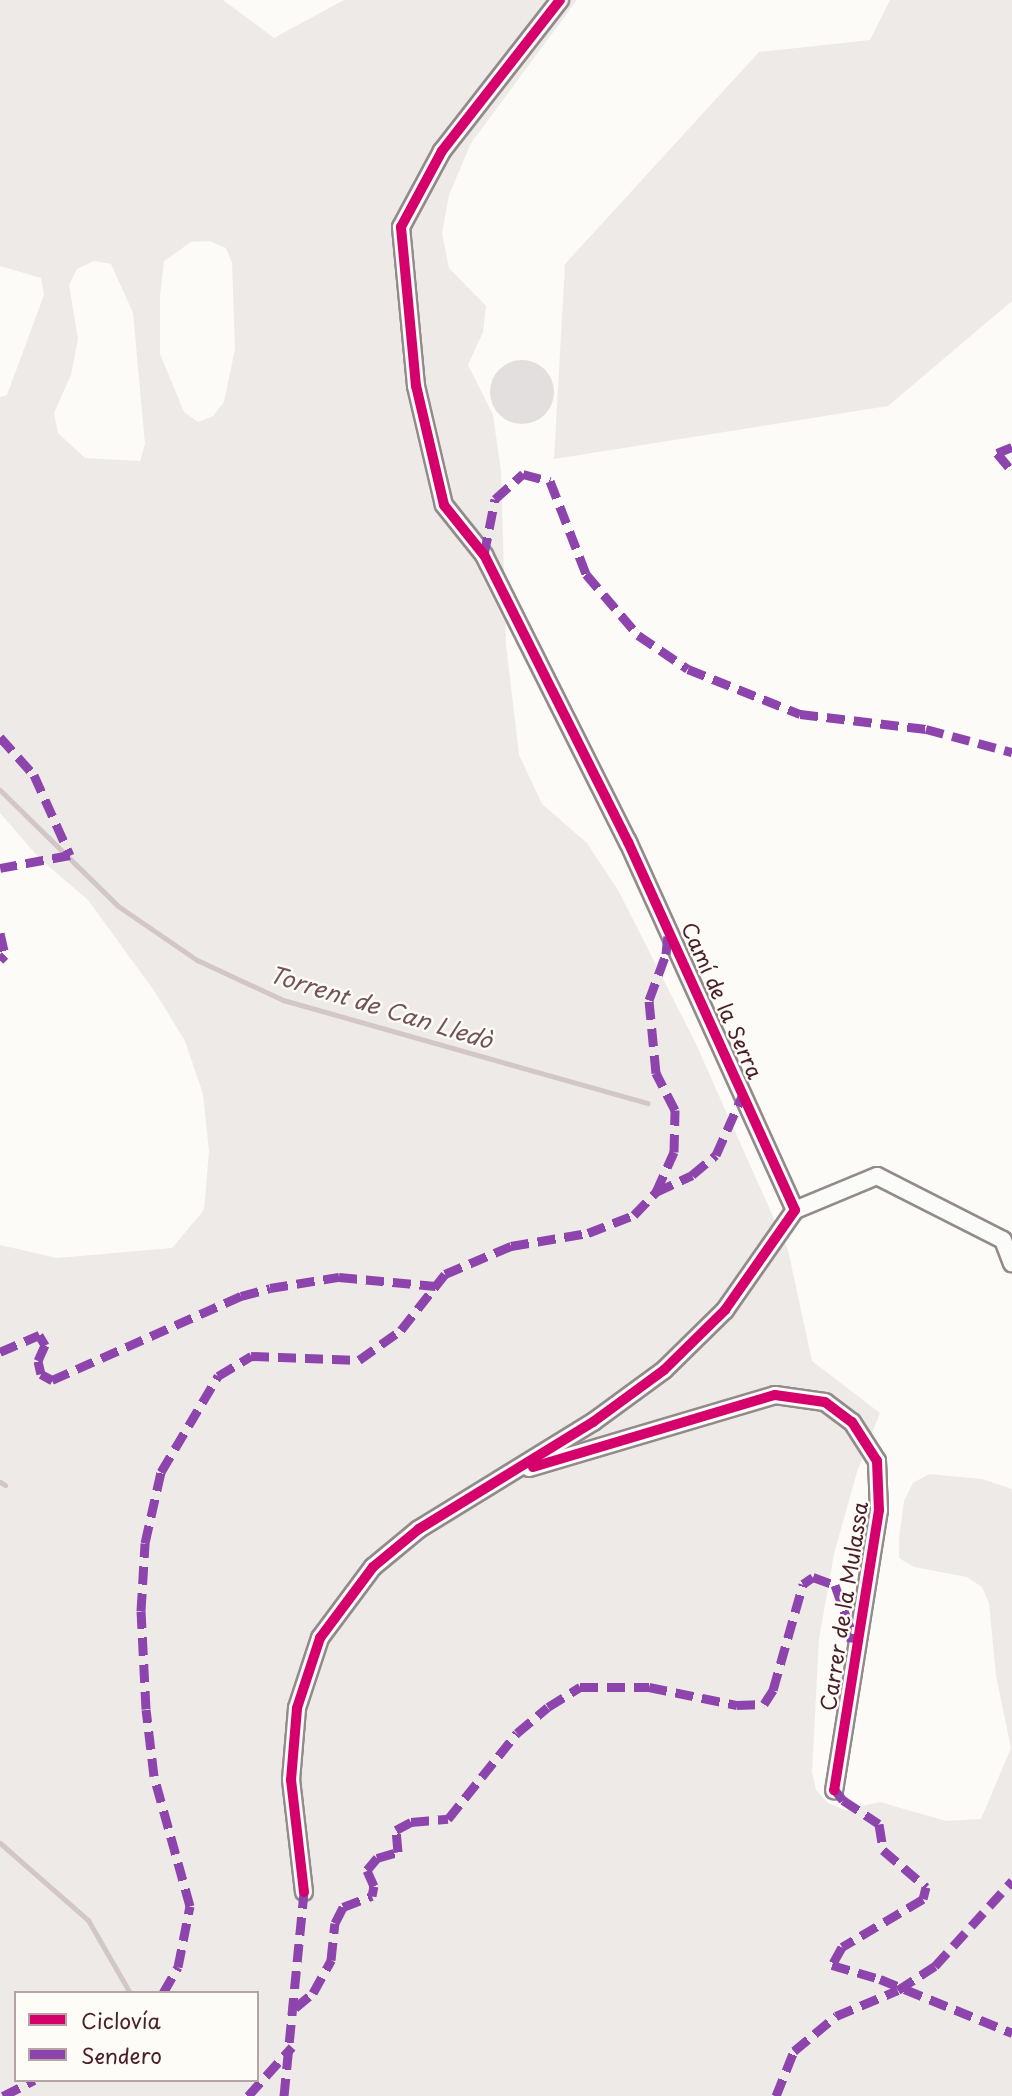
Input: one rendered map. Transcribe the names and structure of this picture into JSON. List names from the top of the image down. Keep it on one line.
{"streets":{"street":["Camí de la Serra","Carrer de la Mulassa"]},"water":["Torrent de Can Lledò"],"legend":["Ciclovía","Sendero"]}
